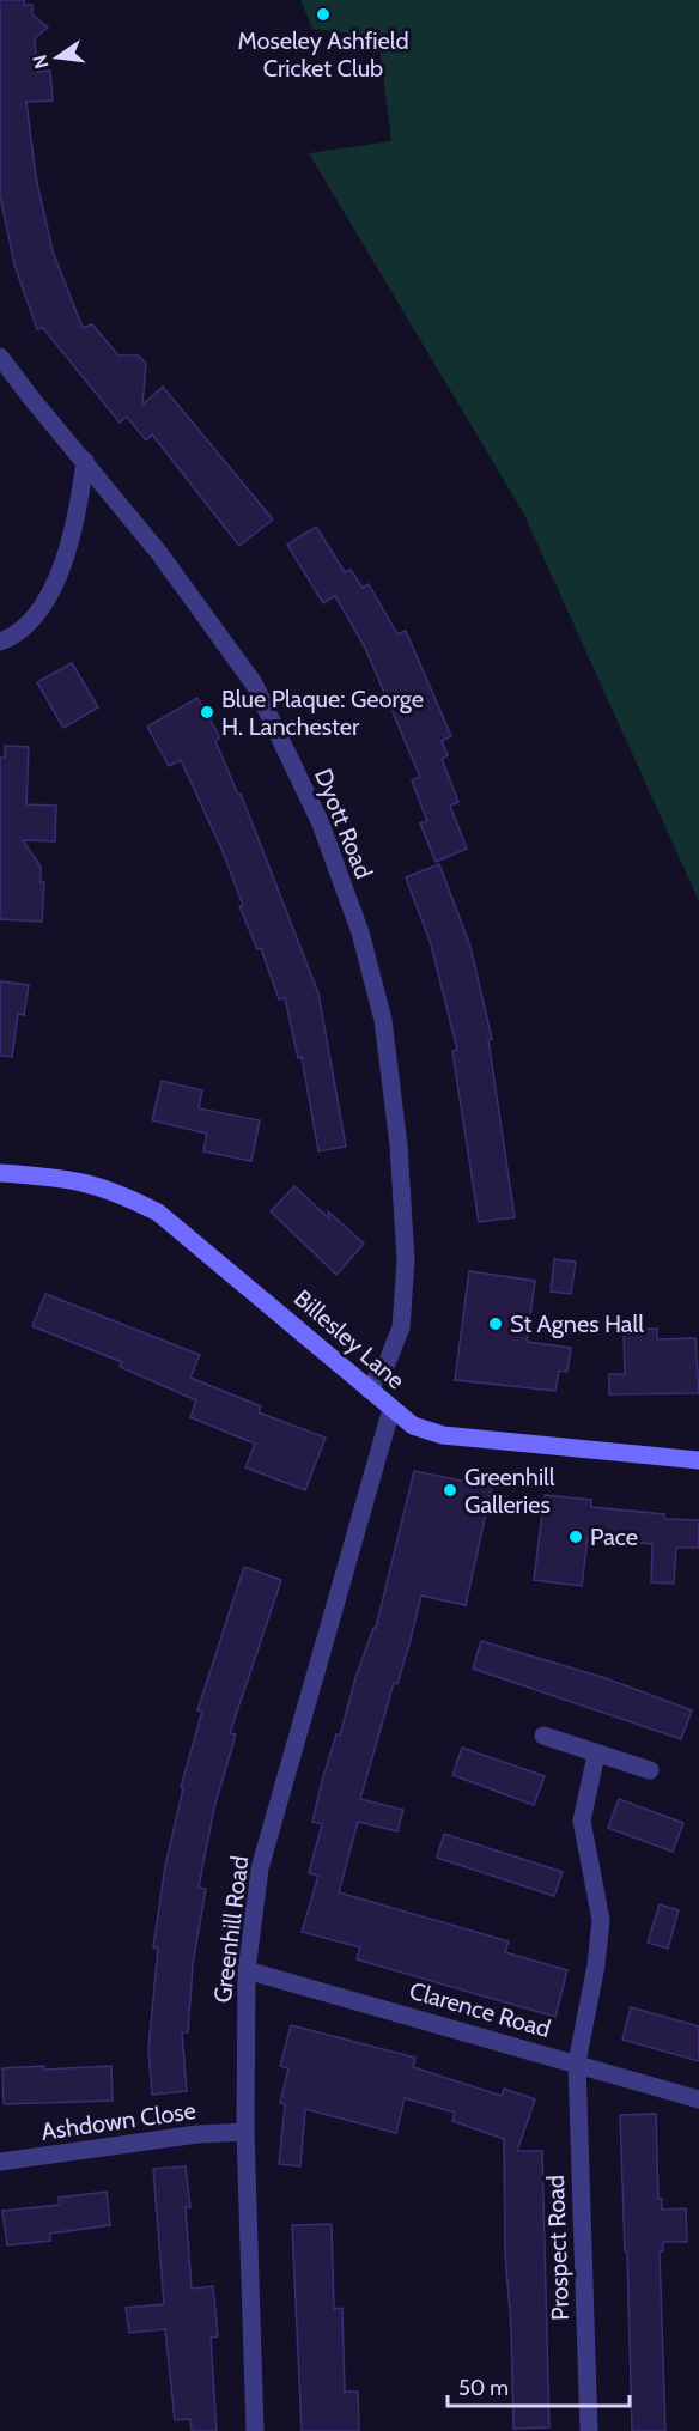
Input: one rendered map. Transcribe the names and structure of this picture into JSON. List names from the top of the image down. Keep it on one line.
{"streets":{"street":["Dyott Road","Billesley Lane","Greenhill Road","Clarence Road","Ashdown Close","Prospect Road"]},"crossings":[["Dyott Road","Billesley Lane"],["Billesley Lane","Greenhill Road"],["Greenhill Road","Clarence Road"],["Greenhill Road","Ashdown Close"],["Clarence Road","Prospect Road"]],"places":["Moseley Ashfield Cricket Club","Blue Plaque: George H. Lanchester","St Agnes Hall","Greenhill Galleries","Pace"],"scale_bar":"50 m","north":"left"}
